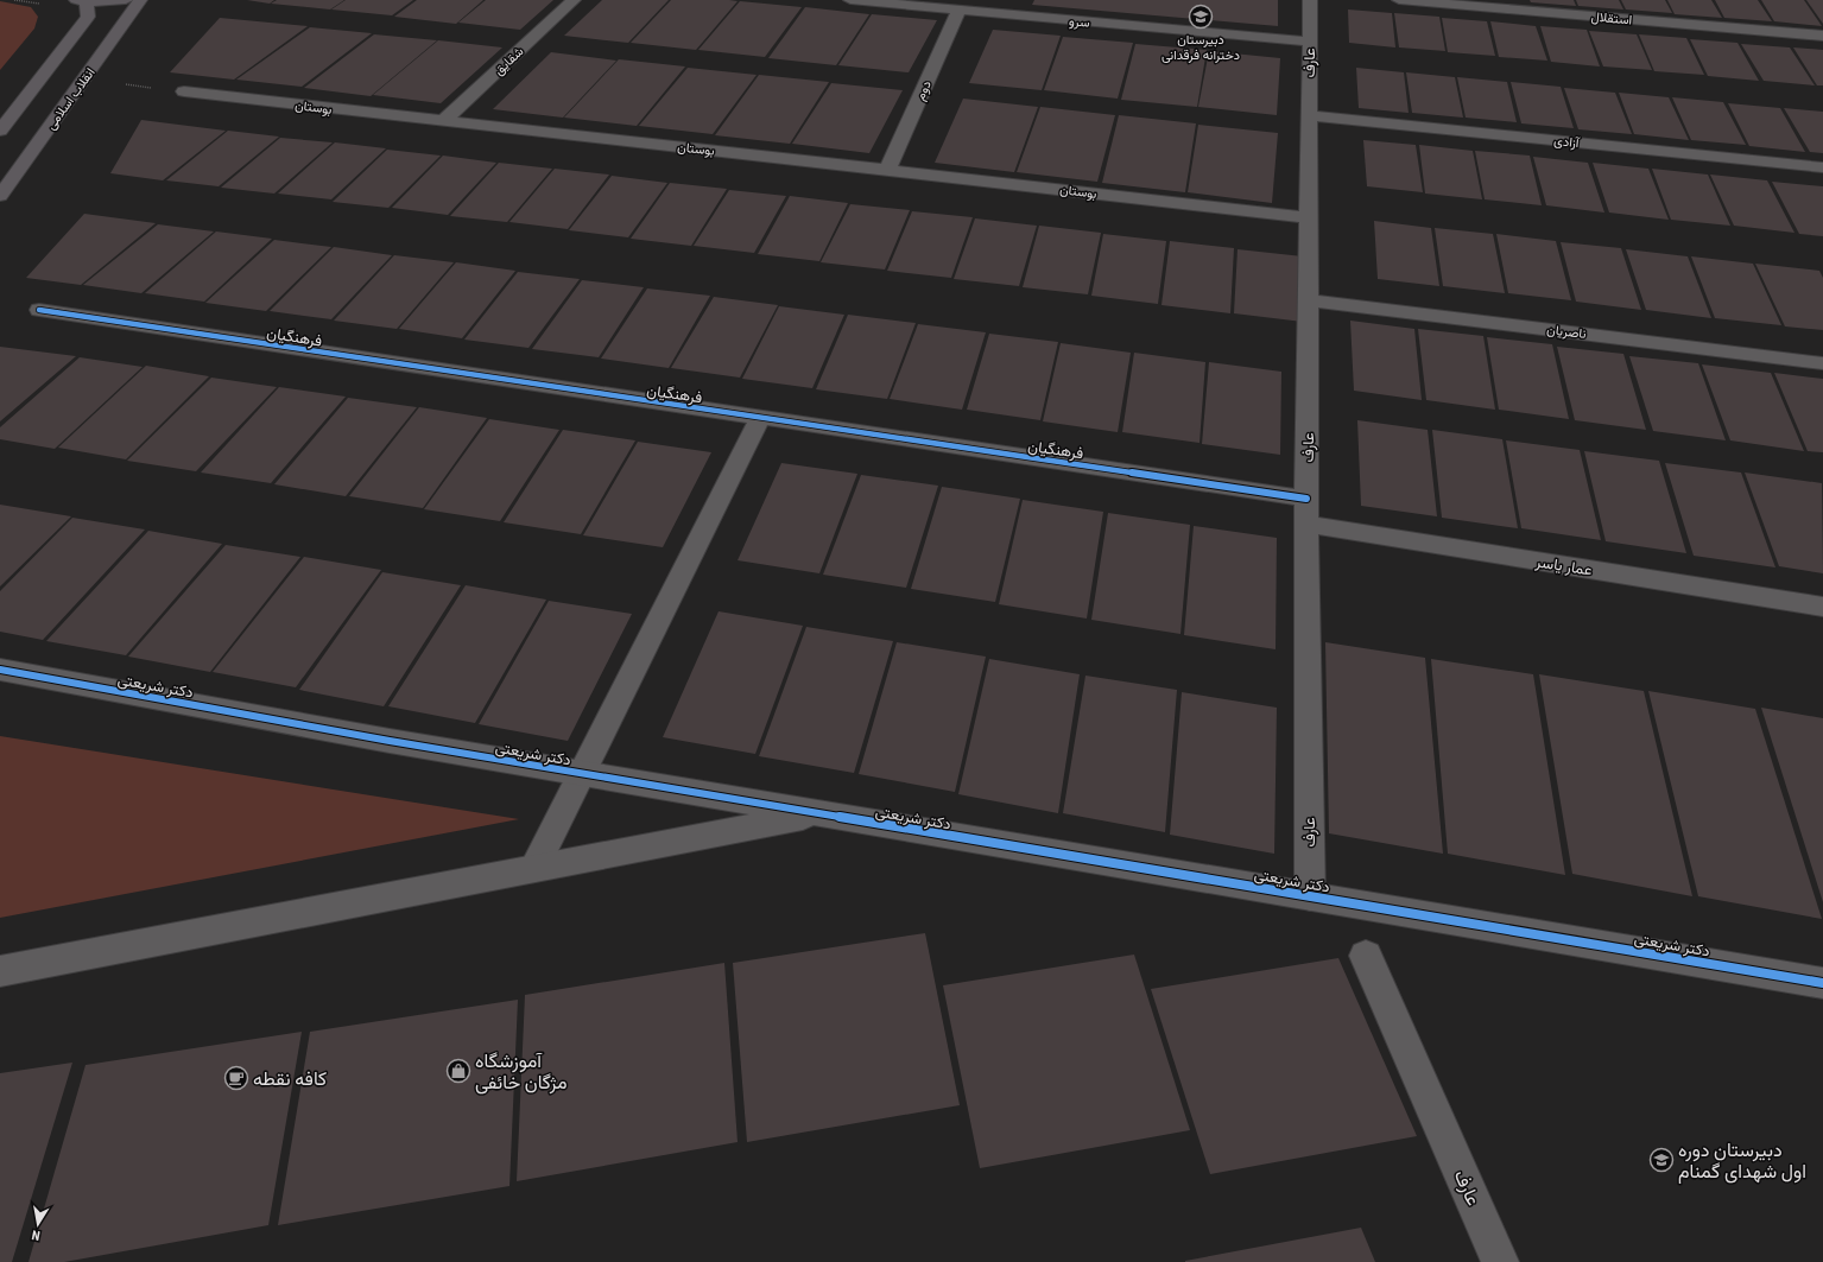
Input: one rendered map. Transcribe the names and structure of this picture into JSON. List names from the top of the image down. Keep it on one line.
{"streets":{"main road":["انقلاب اسلامی"],"street":["استقلال","سرو","شقایق","عارف","دوم","بوستان","آزادی","ناصریان","فرهنگیان","عمار یاسر","دکتر شریعتی"]},"crossings":[["سرو","عارف"],["سرو","دوم"],["شقایق","بوستان"],["عارف","بوستان"],["عارف","آزادی"],["عارف","ناصریان"],["عارف","فرهنگیان"],["عارف","عمار یاسر"],["عارف","دکتر شریعتی"],["دوم","بوستان"]],"places":{"school or university":["دبیرستان دخترانه فرقدانی","دبیرستان دوره اول شهدای گمنام"],"shop":["آموزشگاه مژگان خائفی"],"cafe":["کافه نقطه"]},"north":"bottom"}
